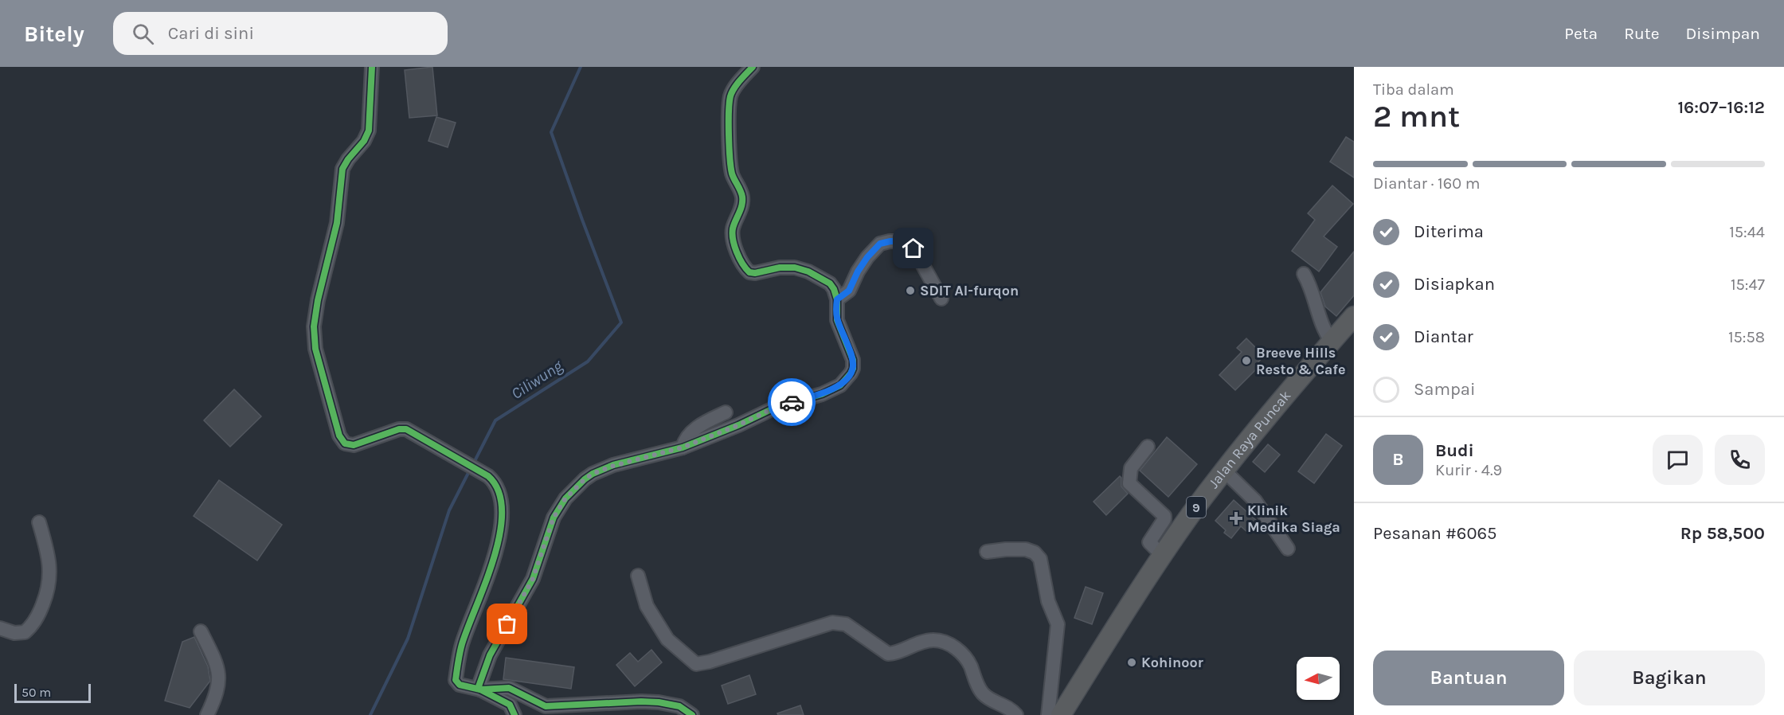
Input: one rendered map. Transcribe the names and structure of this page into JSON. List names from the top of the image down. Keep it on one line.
{"streets":{"highway":["Jalan Raya Puncak","9"]},"water":["Ciliwung"],"places":{"other":["SDIT Al-furqon","Breeve Hills Resto & Cafe","Kohinoor"],"health":["Klinik Medika Siaga"]},"scale_bar":"50 m","north":"left","page":{"header":"Bitely","search":"Cari di sini","nav":["Peta","Rute","Disimpan"],"heading":["2 mnt","Tiba dalam","16:07–16:12"],"panel":["Budi","Kurir · 4.9","Pesanan #6065","Rp 58,500"],"bar":"Diantar · 160 m","list":[["Diterima","15:44"],["Disiapkan","15:47"],["Diantar","15:58"],"Sampai"],"round":"B","buttons":["Bantuan","Bagikan"],"scale":"50 m"}}
